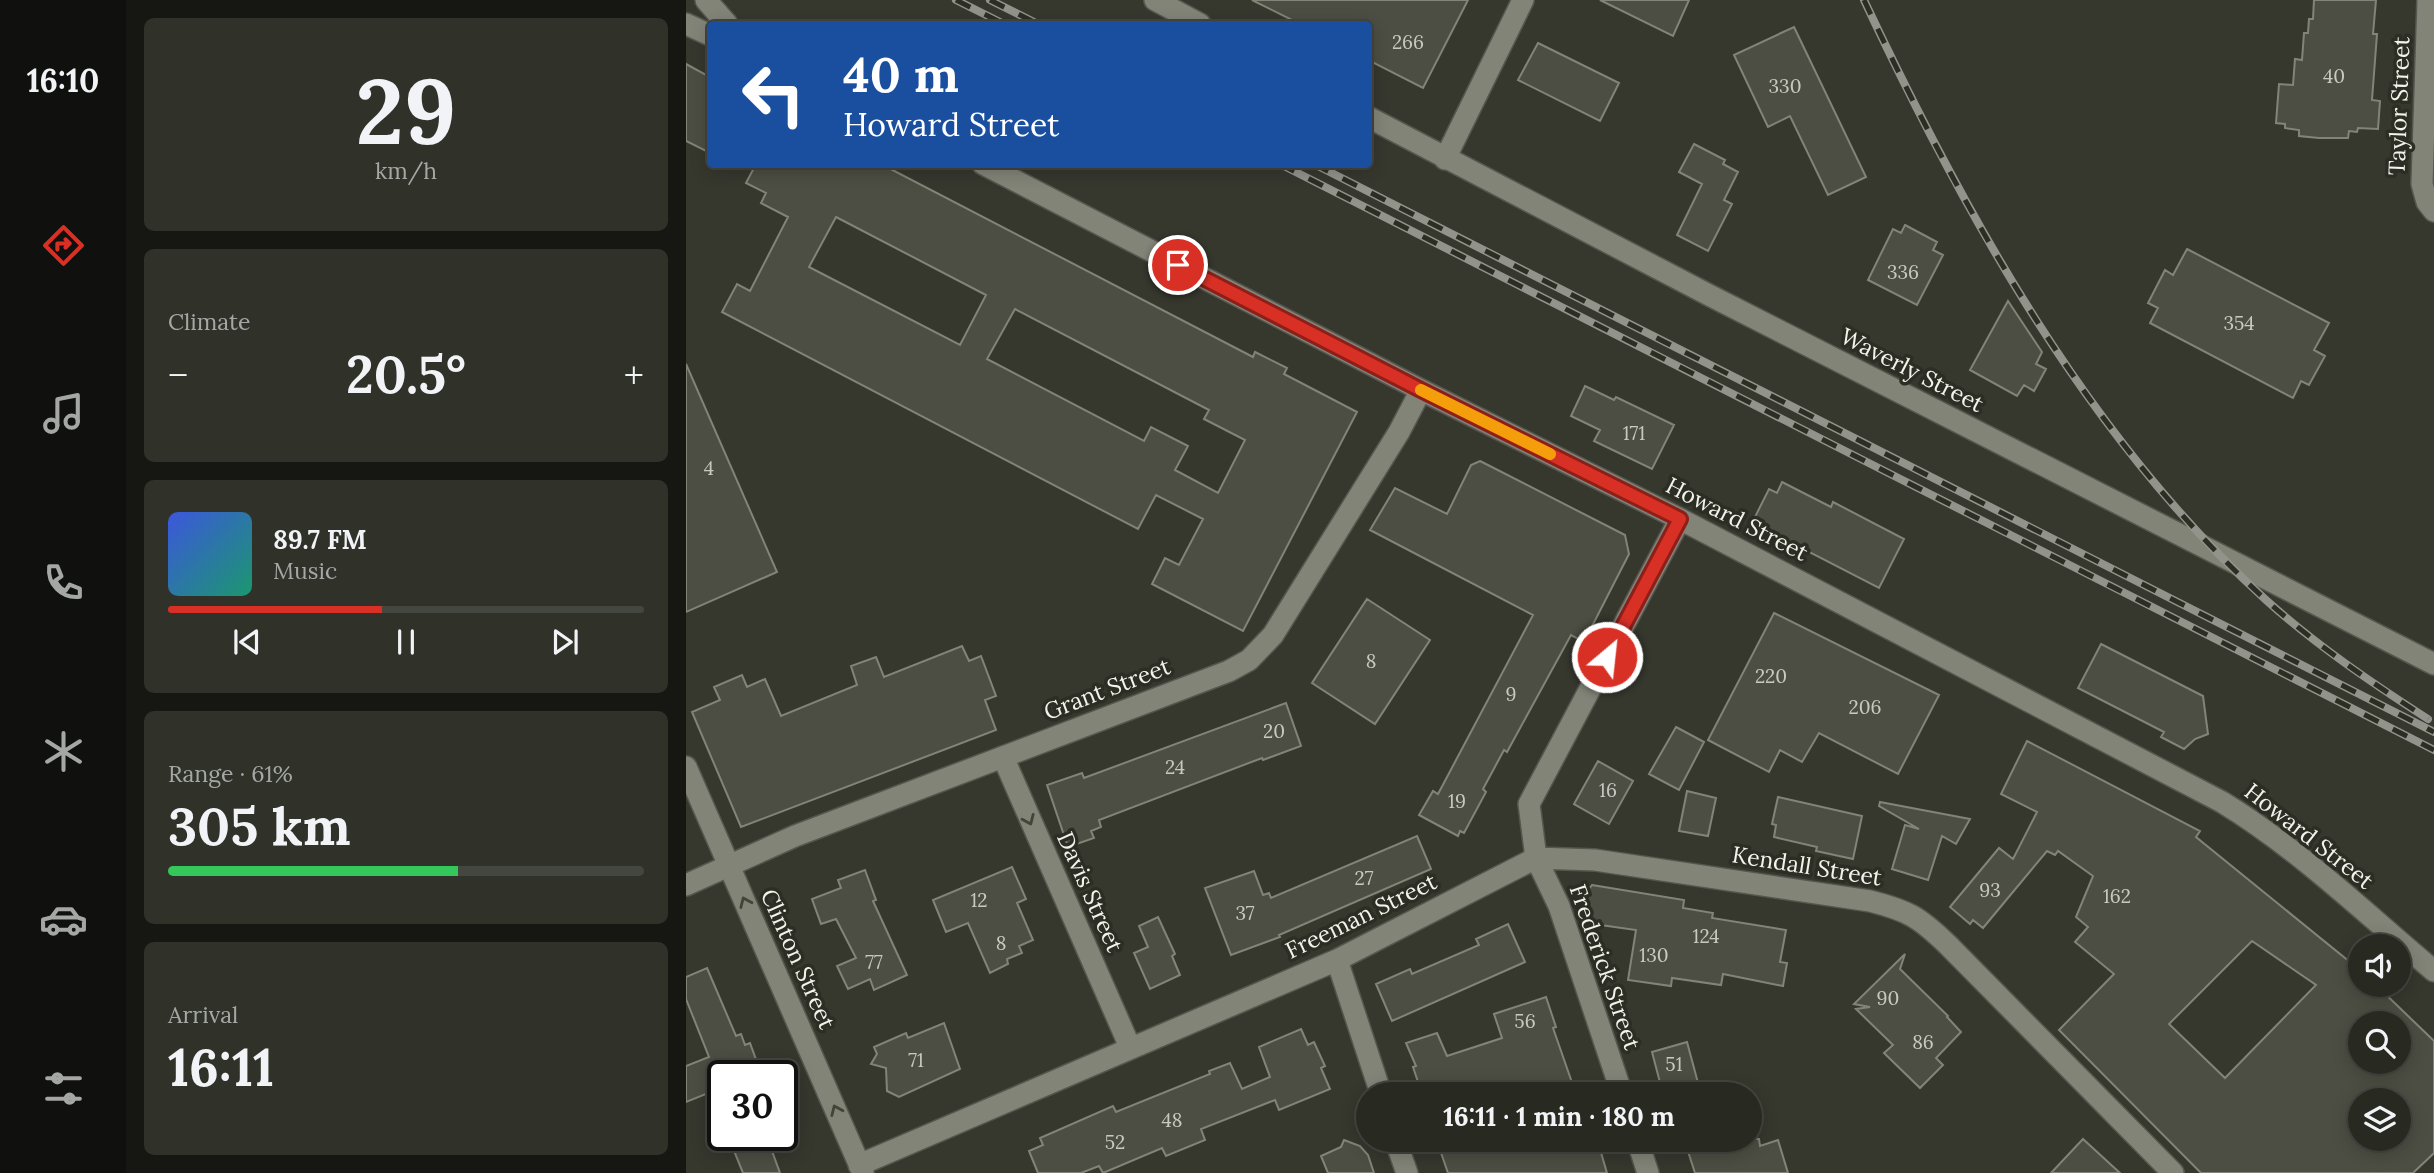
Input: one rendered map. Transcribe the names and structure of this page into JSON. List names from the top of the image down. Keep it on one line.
{"streets":{"street":["Taylor Street","Waverly Street","Howard Street","Grant Street","Kendall Street","Davis Street","Freeman Street","Clinton Street","Frederick Street"]},"crossings":[["Howard Street","Grant Street"],["Grant Street","Davis Street"],["Grant Street","Clinton Street"],["Kendall Street","Freeman Street"],["Kendall Street","Frederick Street"],["Davis Street","Freeman Street"],["Freeman Street","Clinton Street"],["Freeman Street","Frederick Street"]],"one_way":["Davis Street","Clinton Street"],"house_numbers":["266","40","330","336","354","171","4","8","220","9","206","20","24","16","19","27","93","162","12","37","124","8","130","77","90","56","86","71","51","48","52"],"page":{"tabs":"16:10","tile":[["29","km/h"],"Climate",["Range · 61%","305 km"],["Arrival","16:11"]],"turn":["40 m","Howard Street"],"heat":["−","20.5°","+"],"song":["89.7 FM","Music"],"limit":"30","trip":"16:11 · 1 min · 180 m"}}
